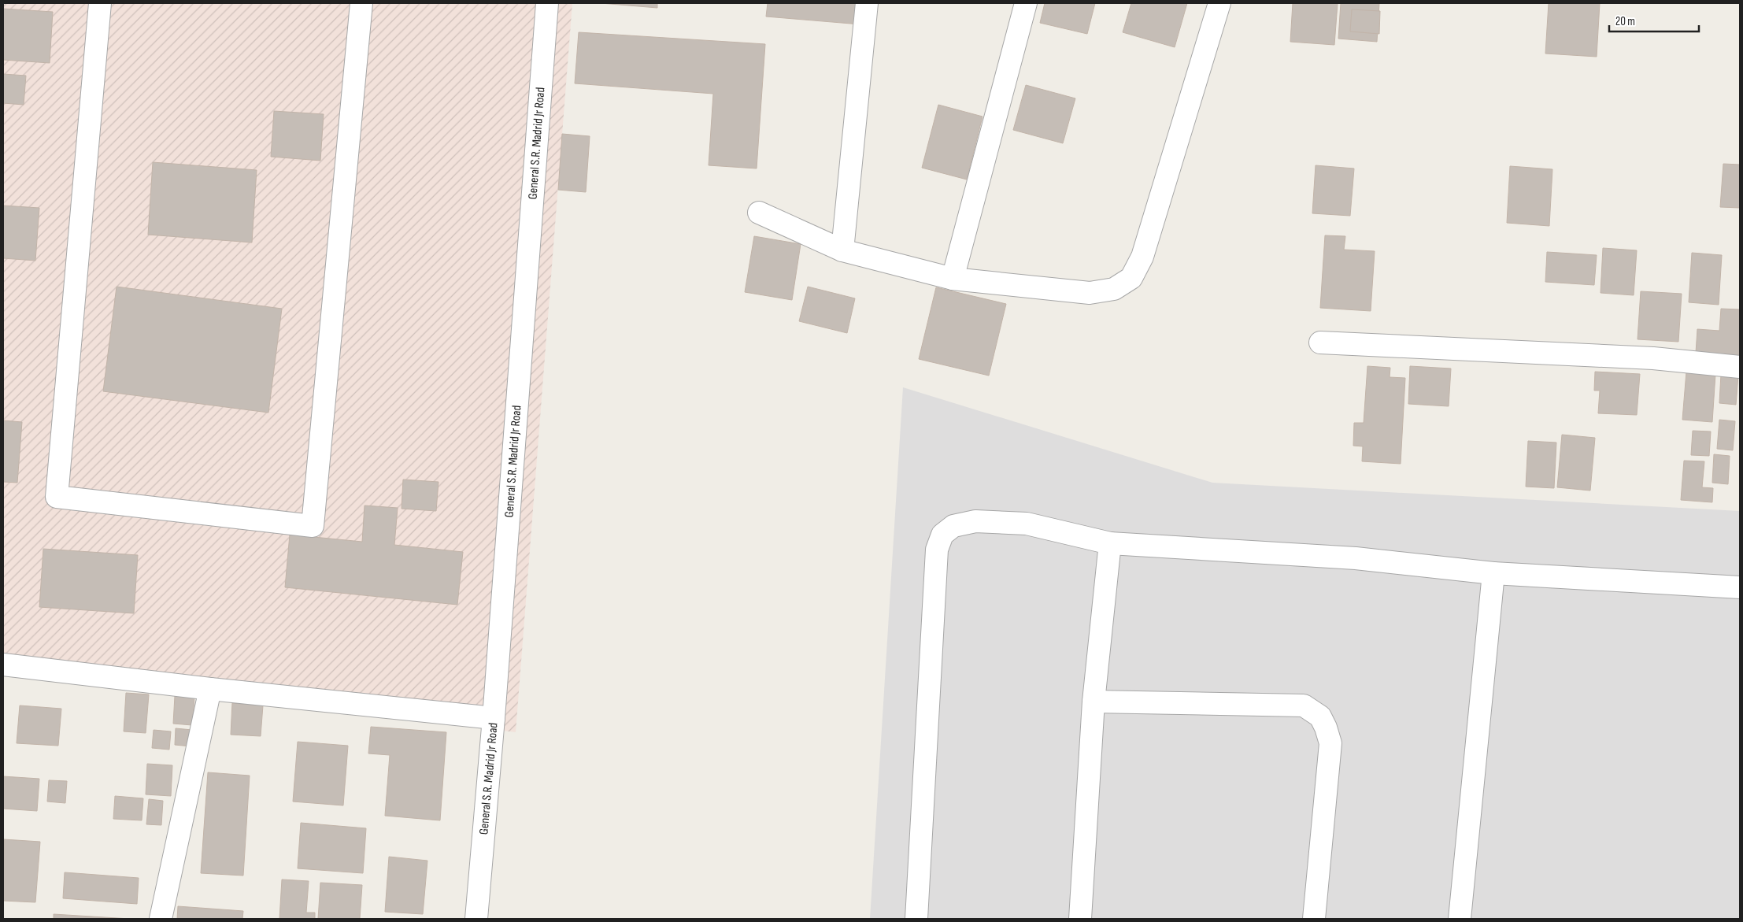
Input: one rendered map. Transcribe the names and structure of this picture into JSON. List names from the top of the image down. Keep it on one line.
{"streets":{"street":["General S.R. Madrid Jr Road"]},"scale_bar":"20 m"}
